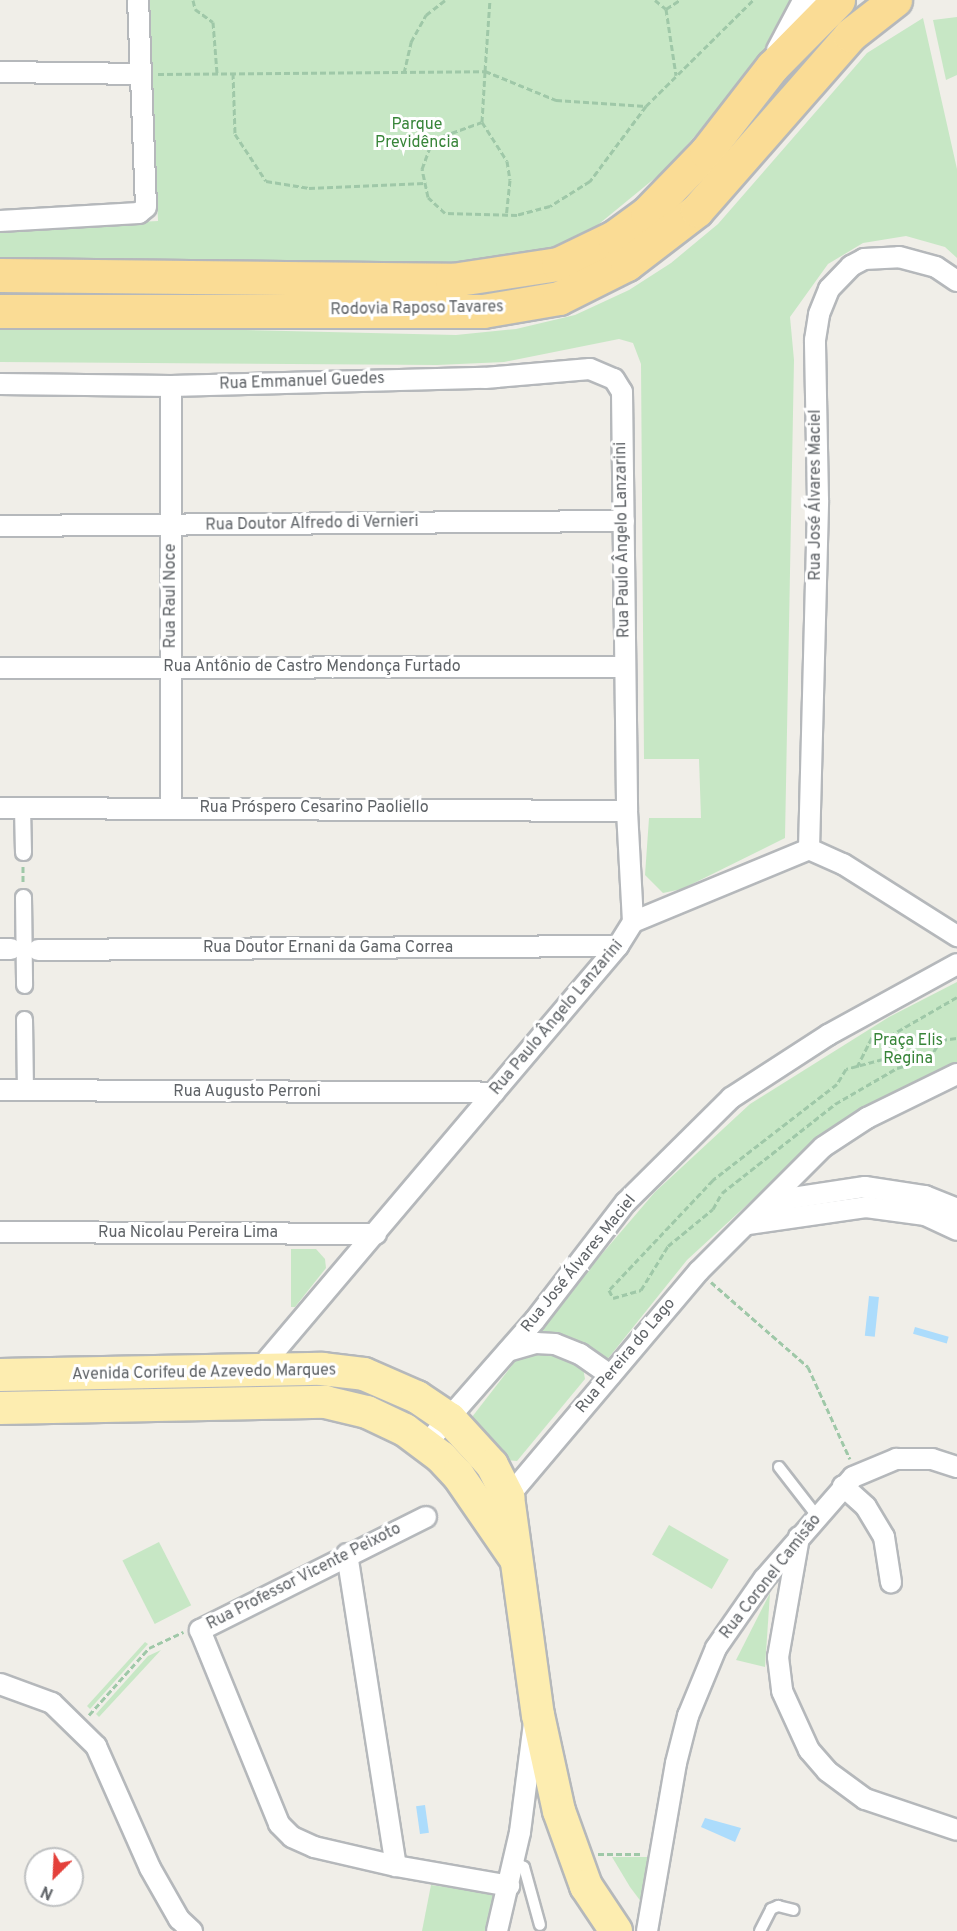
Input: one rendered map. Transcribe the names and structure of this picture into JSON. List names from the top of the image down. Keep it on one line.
{"streets":{"highway":["Rodovia Raposo Tavares"],"main road":["Avenida Corifeu de Azevedo Marques"],"street":["Rua Emmanuel Guedes","Rua José Álvares Maciel","Rua Doutor Alfredo di Vernieri","Rua Paulo Ângelo Lanzarini","Rua Raul Noce","Rua Antônio de Castro Mendonça Furtado","Rua Próspero Cesarino Paoliello","Rua Doutor Ernani da Gama Correa","Rua Augusto Perroni","Rua Nicolau Pereira Lima","Rua Pereira do Lago","Rua Professor Vicente Peixoto","Rua Coronel Camisão"]},"crossings":[["Rua Emmanuel Guedes","Rua Paulo Ângelo Lanzarini"],["Rua Emmanuel Guedes","Rua Raul Noce"],["Rua José Álvares Maciel","Avenida Corifeu de Azevedo Marques"],["Rua Doutor Alfredo di Vernieri","Rua Paulo Ângelo Lanzarini"],["Rua Doutor Alfredo di Vernieri","Rua Raul Noce"],["Rua Paulo Ângelo Lanzarini","Rua Antônio de Castro Mendonça Furtado"],["Rua Paulo Ângelo Lanzarini","Rua Próspero Cesarino Paoliello"],["Rua Paulo Ângelo Lanzarini","Rua Doutor Ernani da Gama Correa"],["Rua Paulo Ângelo Lanzarini","Rua Augusto Perroni"],["Rua Paulo Ângelo Lanzarini","Rua Nicolau Pereira Lima"],["Rua Paulo Ângelo Lanzarini","Avenida Corifeu de Azevedo Marques"],["Rua Raul Noce","Rua Antônio de Castro Mendonça Furtado"],["Rua Raul Noce","Rua Próspero Cesarino Paoliello"],["Rua Pereira do Lago","Avenida Corifeu de Azevedo Marques"]],"parks":["Parque Previdência","Praça Elis Regina"],"north":"bottom left"}
